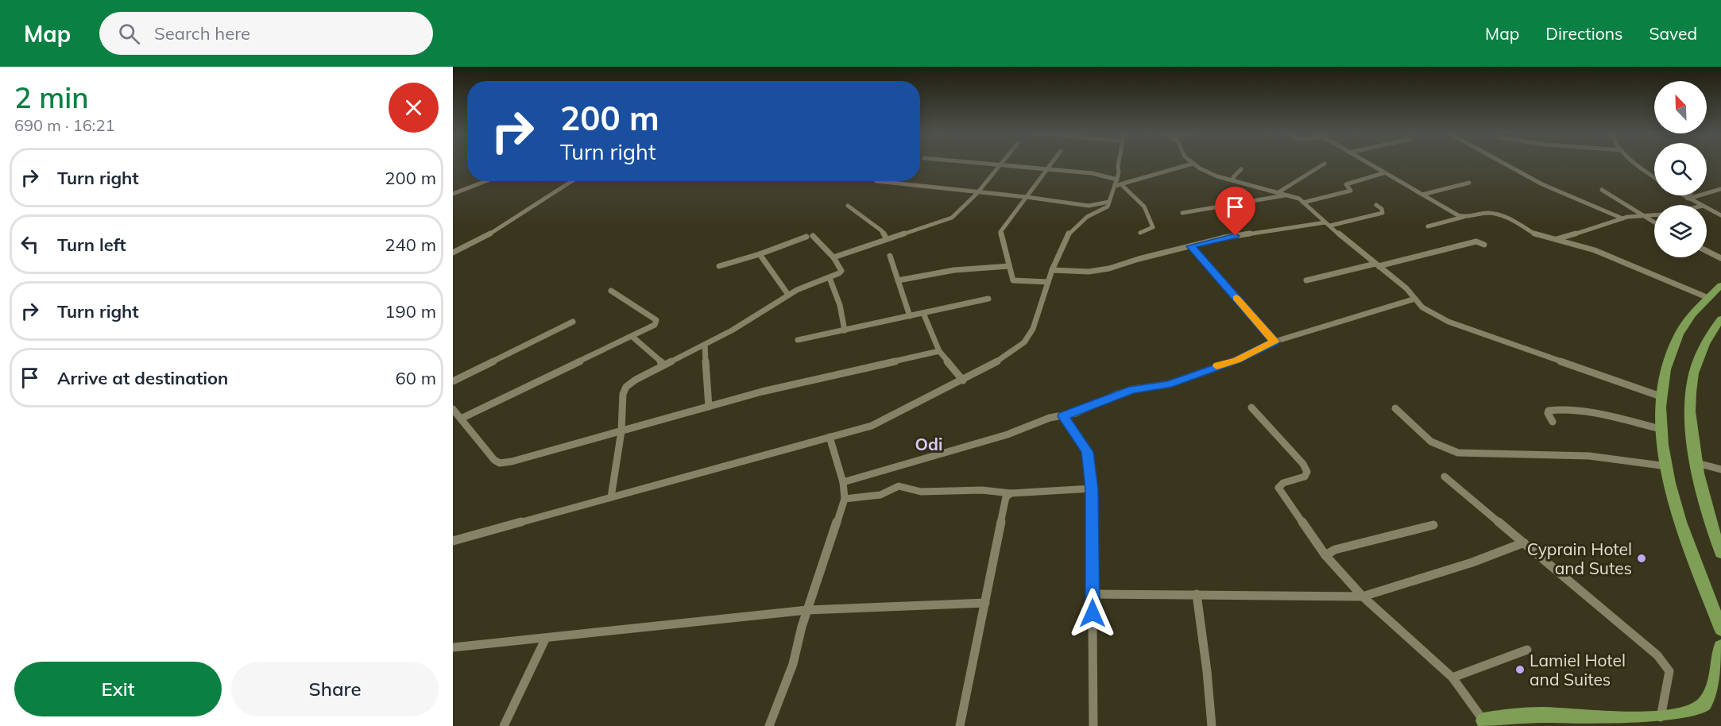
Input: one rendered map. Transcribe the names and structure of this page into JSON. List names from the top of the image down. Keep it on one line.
{"districts":["Odi"],"places":["Cyprain Hotel and Sutes","Lamiel Hotel and Suites"],"north":"top left","page":{"header":"Map","search":"Search here","nav":["Map","Directions","Saved"],"heading":["2 min","690 m · 16:21"],"turn":["200 m","Turn right"],"list":[{"name":"Turn right","value":"200 m"},{"name":"Turn left","value":"240 m"},{"name":"Turn right","value":"190 m"},{"name":"Arrive at destination","value":"60 m"}],"buttons":["Exit","Share"]}}
